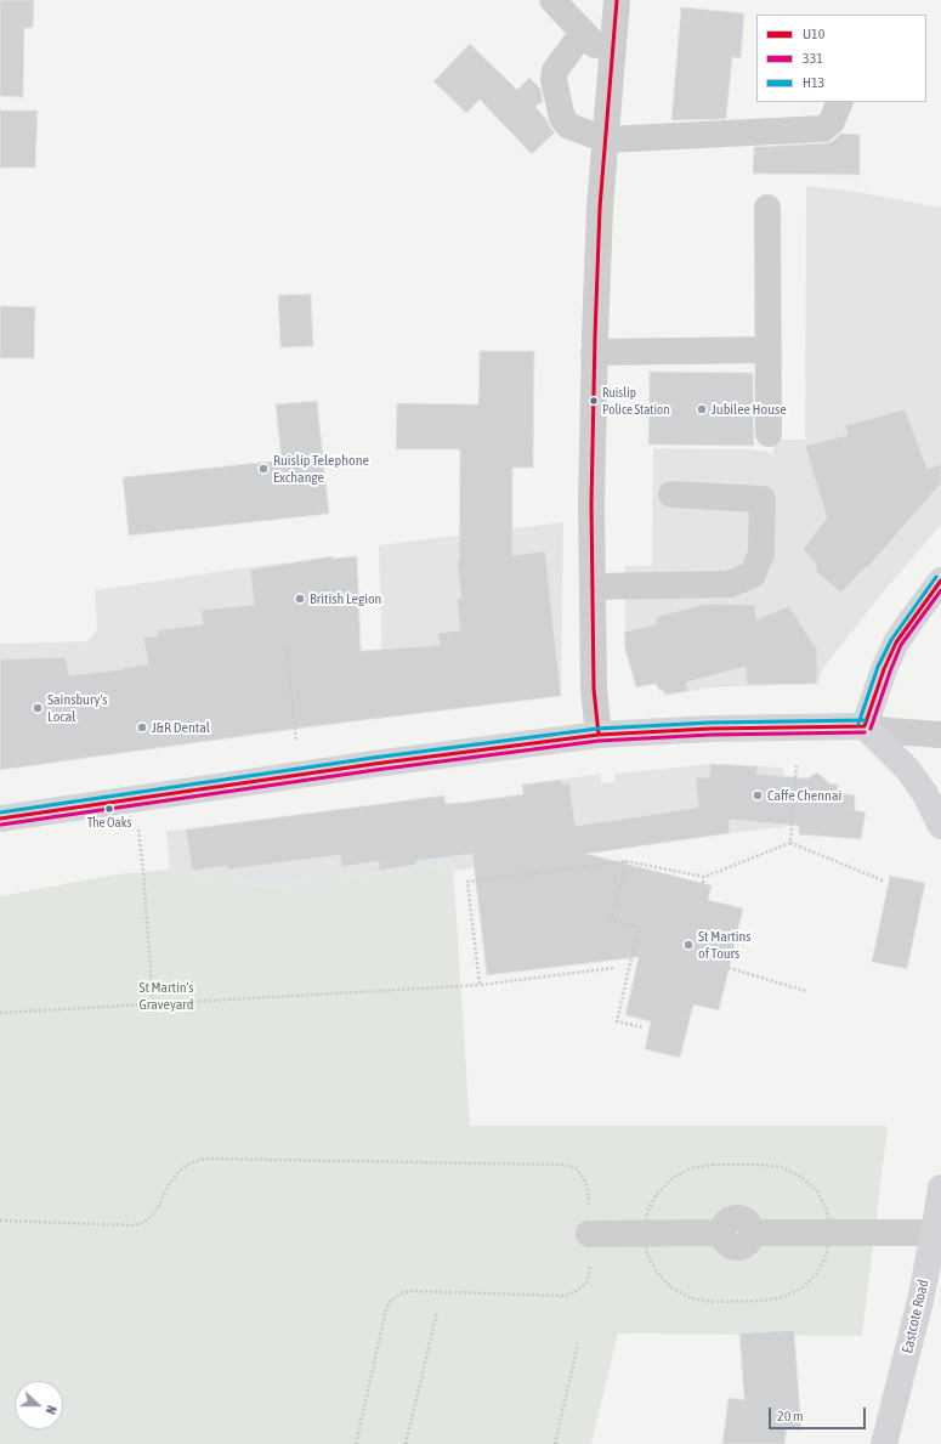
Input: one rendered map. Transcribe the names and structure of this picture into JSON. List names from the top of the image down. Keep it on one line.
{"streets":{"main road":["Eastcote Road"]},"parks":["St Martin's Graveyard"],"places":["Ruislip Police Station","Jubilee House","Ruislip Telephone Exchange","British Legion","Sainsbury's Local","J&R Dental","Caffe Chennai","The Oaks","St Martins of Tours"],"lines":["transit line U10","transit line H13","transit line 331"],"legend":["U10","331","H13"],"scale_bar":"20 m","north":"right"}
